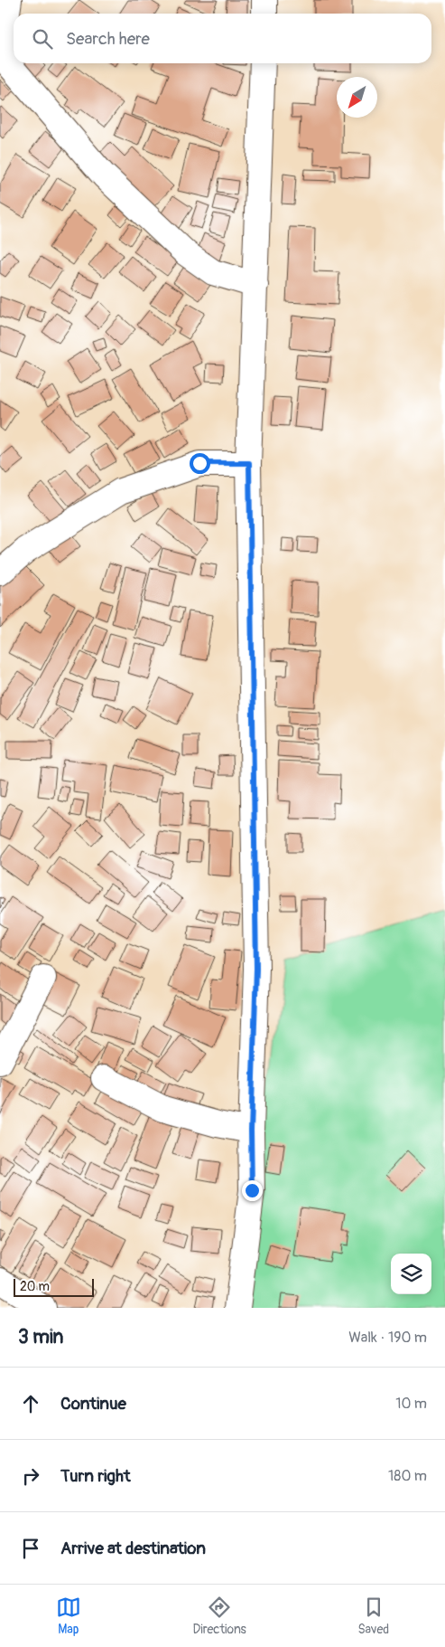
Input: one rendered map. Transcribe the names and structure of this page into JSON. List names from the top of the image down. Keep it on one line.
{"scale_bar":"20 m","north":"bottom left","page":{"search":"Search here","scale":"20 m","heading":["3 min","Walk · 190 m"],"list":[["Continue","10 m"],["Turn right","180 m"],"Arrive at destination"],"nav":["Map","Directions","Saved"]}}
